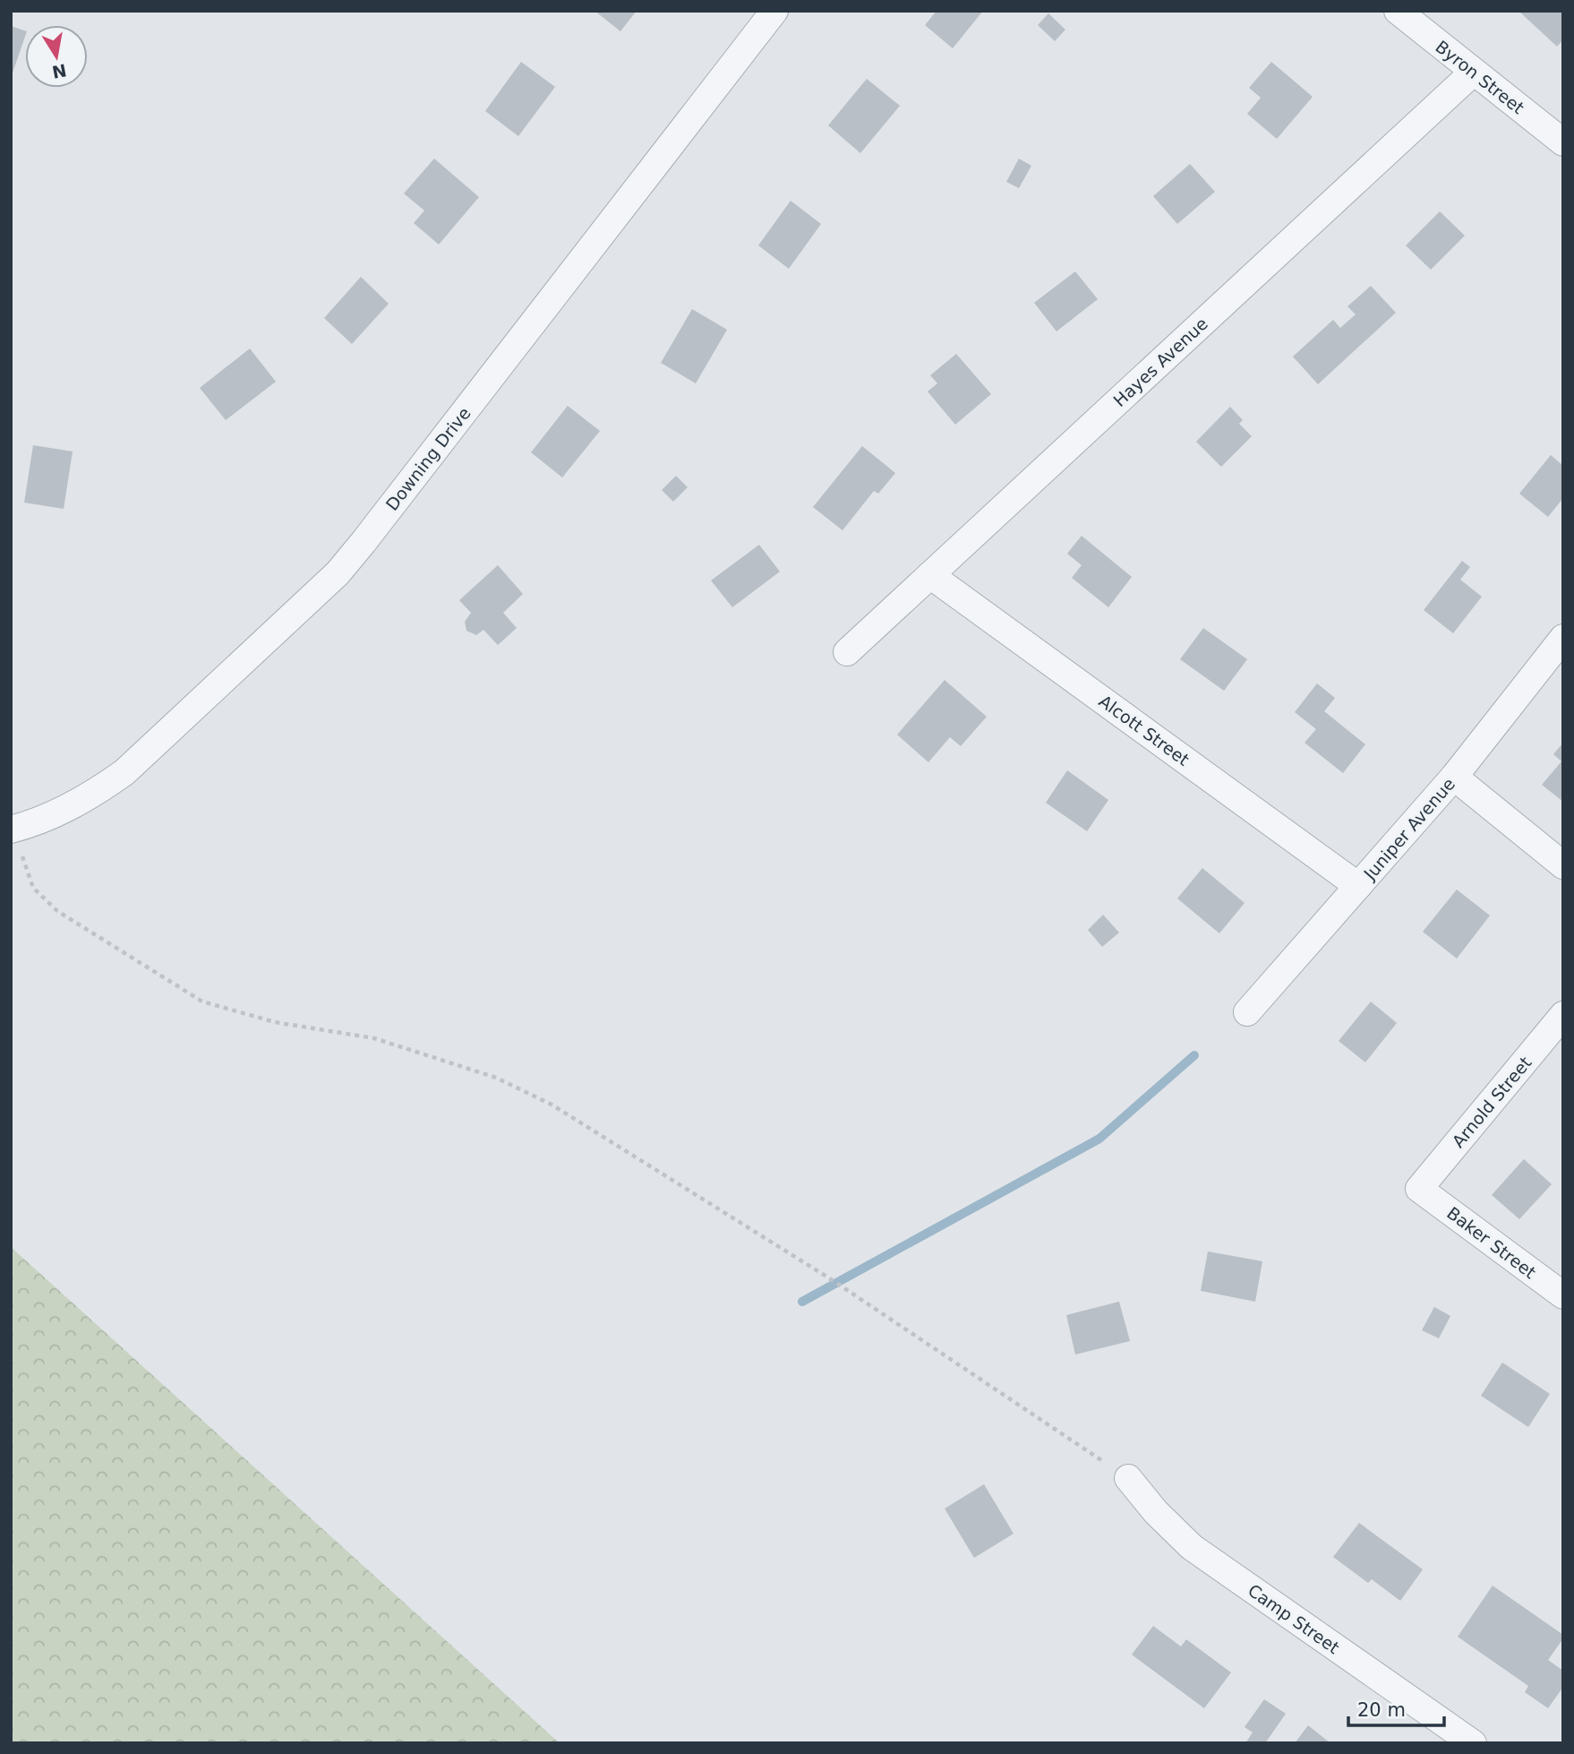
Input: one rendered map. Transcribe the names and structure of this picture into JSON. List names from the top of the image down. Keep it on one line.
{"streets":{"street":["Byron Street","Hayes Avenue","Downing Drive","Alcott Street","Juniper Avenue","Arnold Street","Baker Street","Camp Street"]},"crossings":[["Byron Street","Hayes Avenue"],["Hayes Avenue","Alcott Street"],["Alcott Street","Juniper Avenue"],["Arnold Street","Baker Street"]],"scale_bar":"20 m","north":"bottom"}
